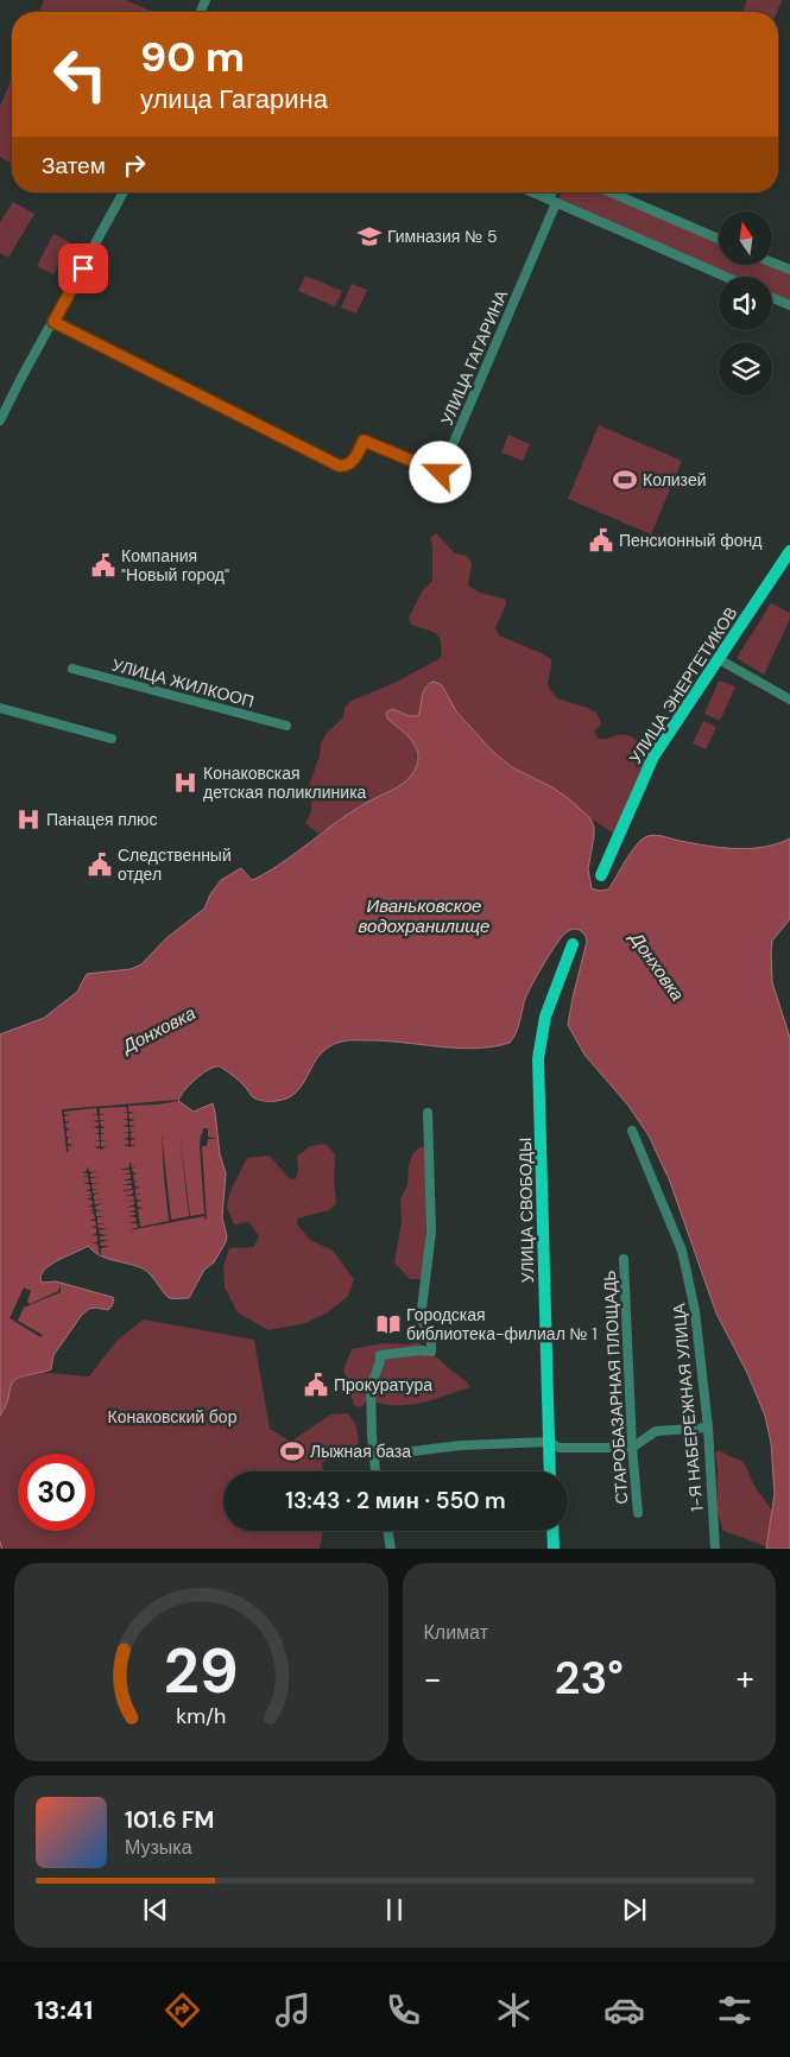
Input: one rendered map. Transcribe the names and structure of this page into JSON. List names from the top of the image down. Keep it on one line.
{"streets":{"main road":["УЛИЦА ЭНЕРГЕТИКОВ","УЛИЦА СВОБОДЫ"],"street":["УЛИЦА ГАГАРИНА","УЛИЦА ЖИЛКООП","СТАРОБАЗАРНАЯ ПЛОЩАДЬ","1-Я НАБЕРЕЖНАЯ УЛИЦА"]},"water":["Иваньковское водохранилище","Донховка"],"parks":["Конаковский бор"],"places":{"school or university":["Гимназия № 5"],"sports":["Колизей","Лыжная база"],"public building":["Пенсионный фонд","Компания \"Новый город\"","Следственный отдел","Прокуратура"],"hospital":["Конаковская детская поликлиника","Панацея плюс"],"library":["Городская библиотека-филиал № 1"]},"north":"top","page":{"turn":["90 m","улица Гагарина"],"then":"Затем","limit":"30","trip":"13:43 · 2 мин · 550 m","tile":"Климат","heat":["−","23°","+"],"song":["101.6 FM","Музыка"],"tabs":"13:41","gauge":["29","km/h"]}}
